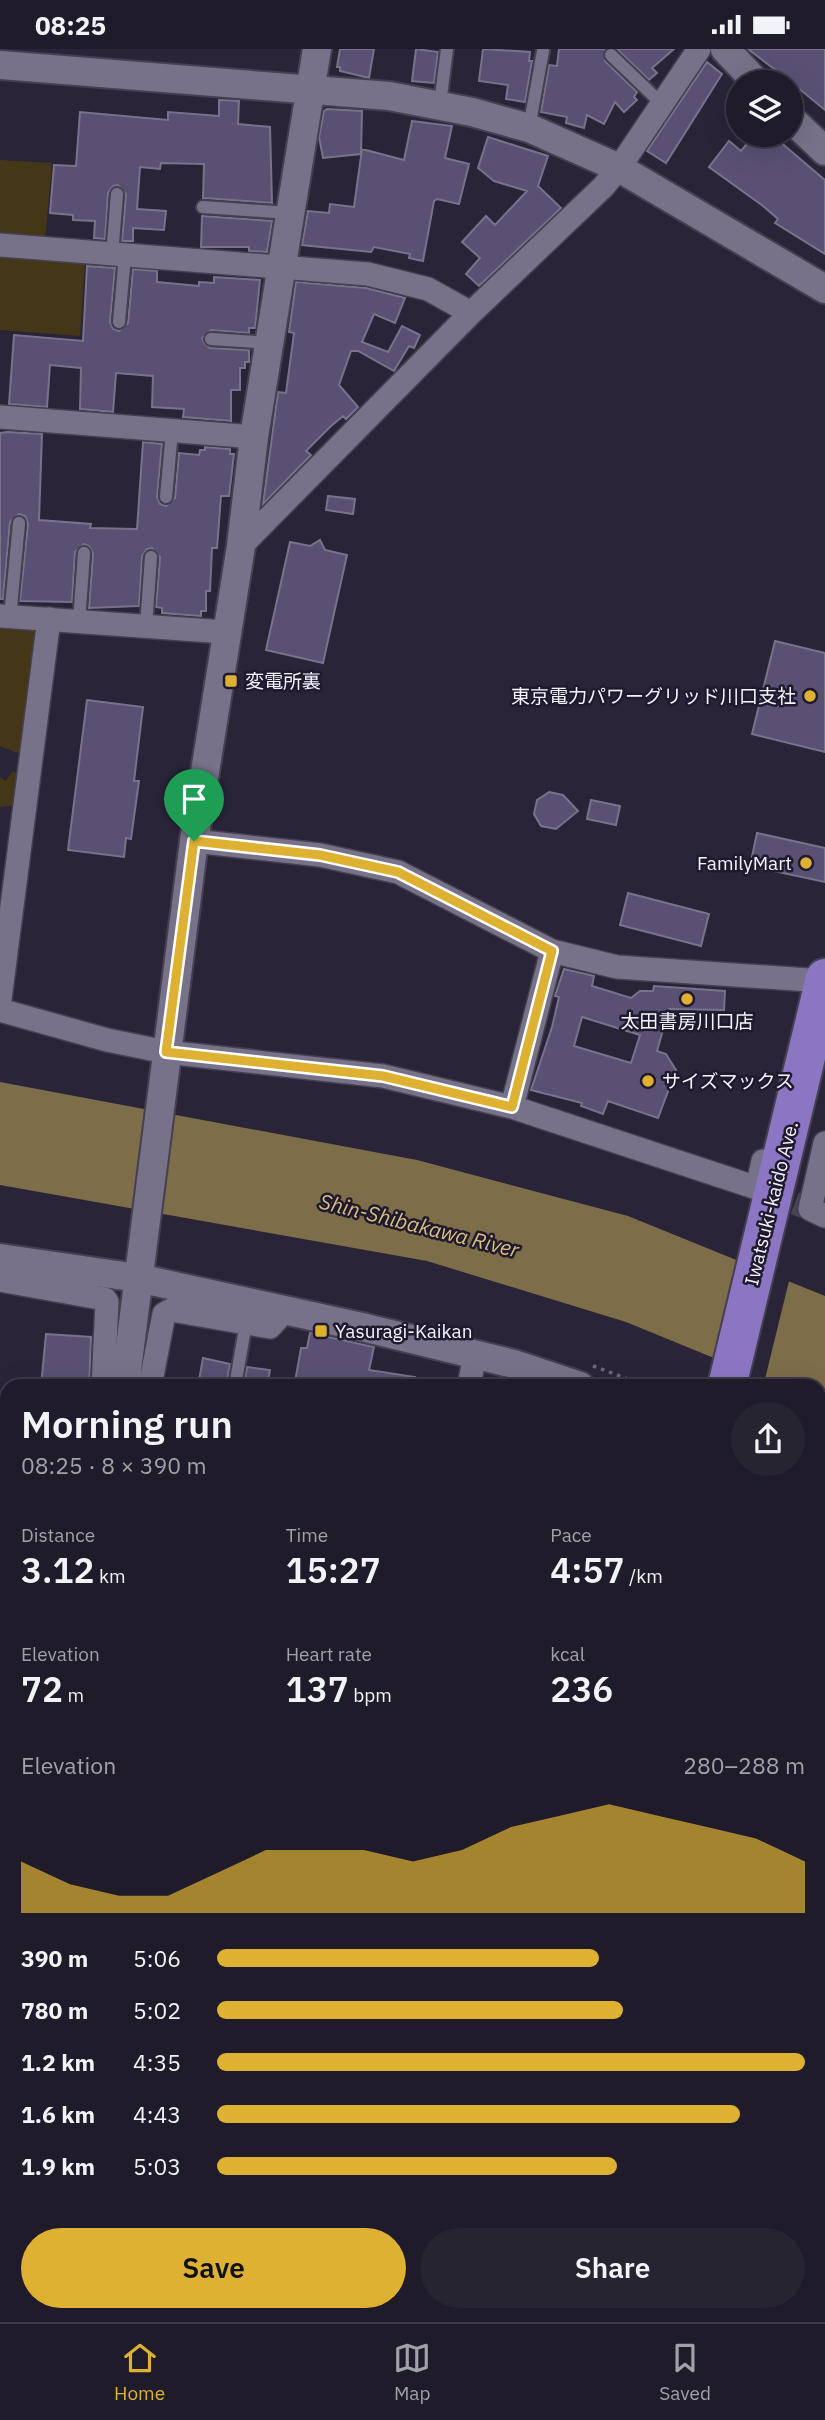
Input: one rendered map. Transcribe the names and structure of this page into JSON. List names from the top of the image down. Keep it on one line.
{"streets":{"highway":["Iwatsuki-kaido Ave."]},"water":["Shin-Shibakawa River"],"places":{"transit":["変電所裏","Yasuragi-Kaikan"],"other":["東京電力パワーグリッド川口支社","FamilyMart","太田書房川口店","サイズマックス"]},"page":{"status":"08:25","heading":["Morning run","08:25 · 8 × 390 m"],"stats":[["Distance","3.12 km"],["Time","15:27"],["Pace","4:57 /km"],["Elevation","72 m"],["Heart rate","137 bpm"],["kcal","236"]],"chart":["Elevation","280–288 m"],"list":[{"name":"390 m","note":"5:06"},{"name":"780 m","note":"5:02"},{"name":"1.2 km","note":"4:35"},{"name":"1.6 km","note":"4:43"},{"name":"1.9 km","note":"5:03"}],"buttons":["Save","Share"],"tabs":["Home","Map","Saved"]}}
